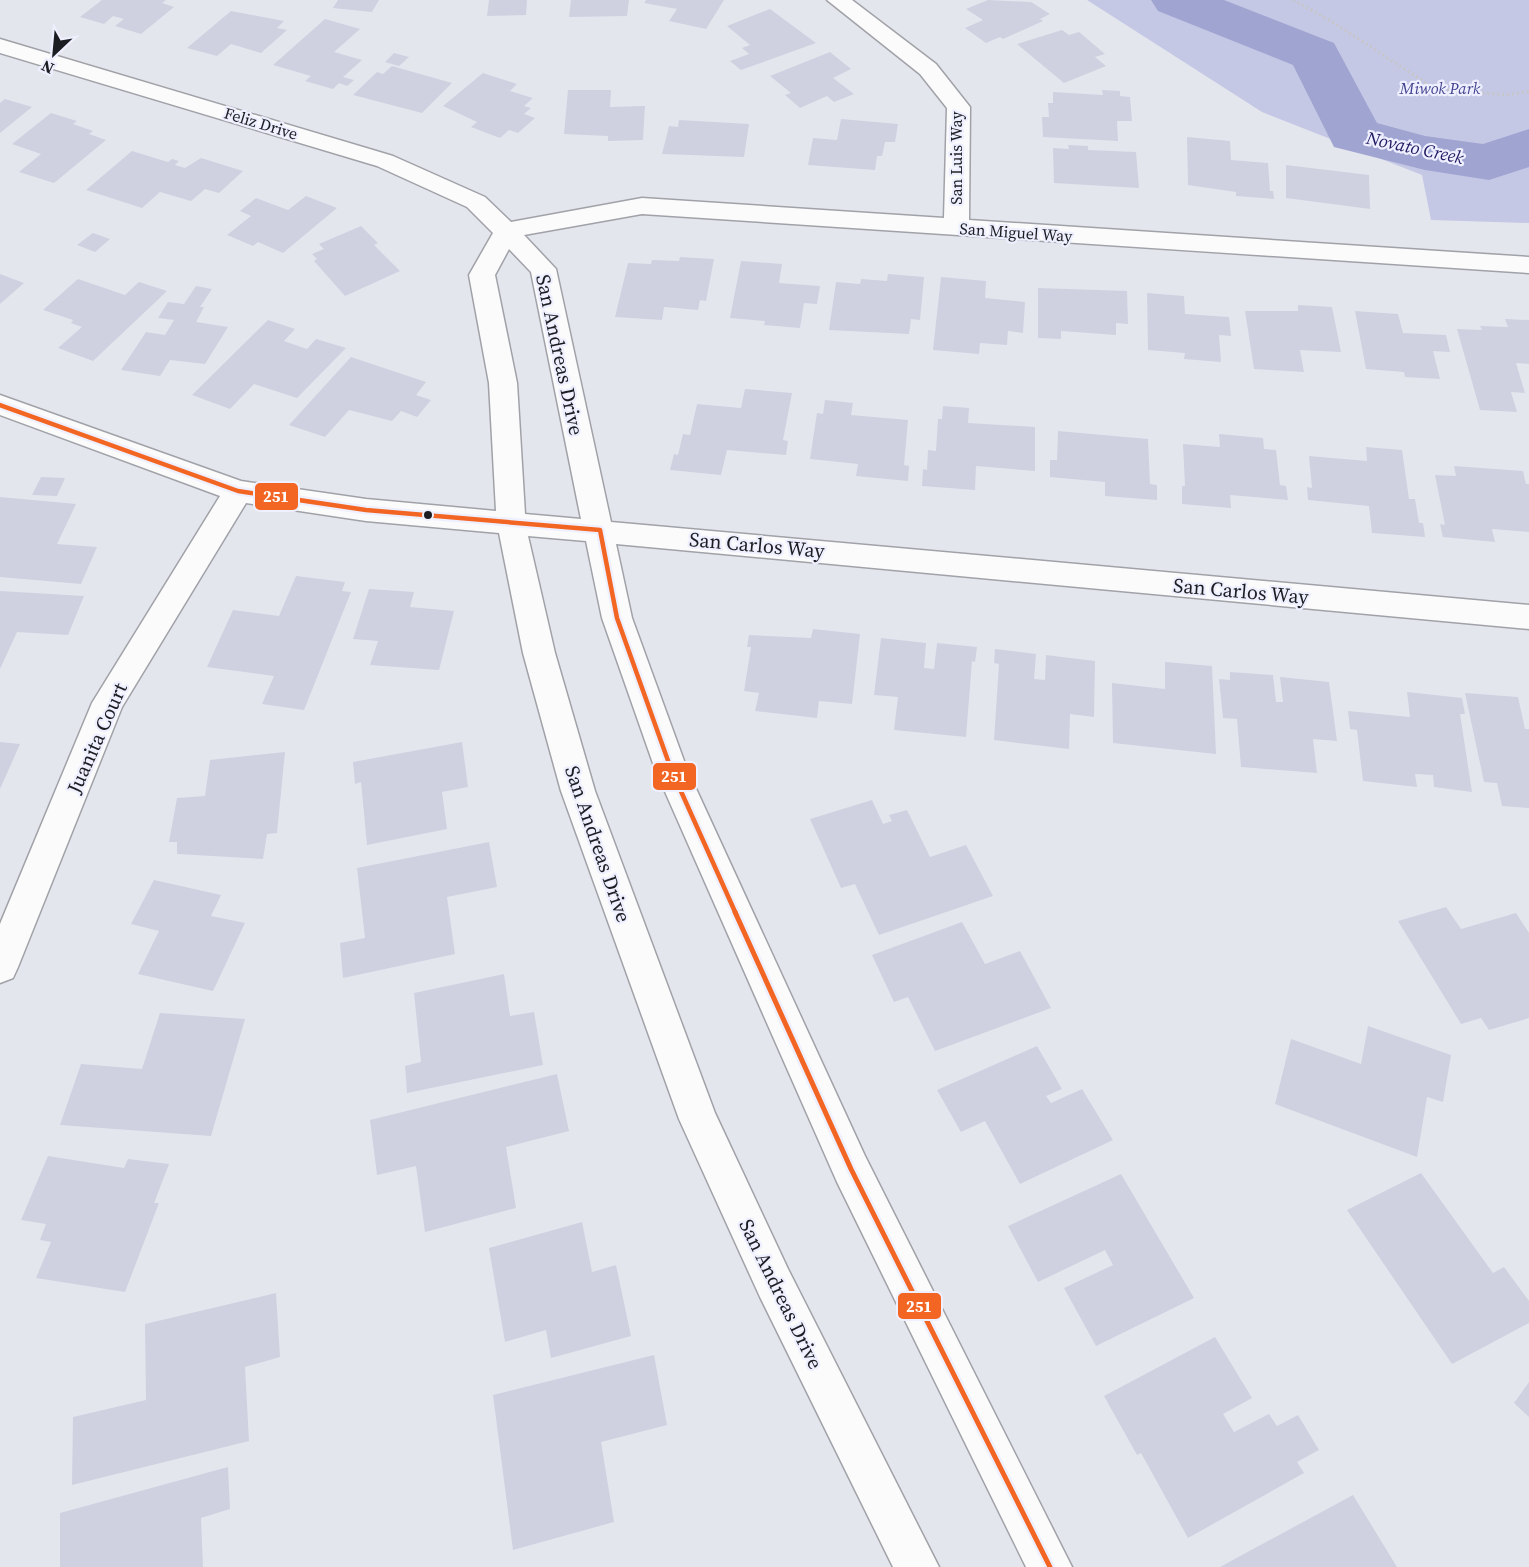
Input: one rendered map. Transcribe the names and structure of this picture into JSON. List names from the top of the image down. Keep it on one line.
{"streets":{"street":["Feliz Drive","San Luis Way","San Miguel Way","San Andreas Drive","San Carlos Way","Juanita Court"]},"crossings":[["Feliz Drive","San Miguel Way"],["Feliz Drive","San Andreas Drive"],["San Luis Way","San Miguel Way"],["San Miguel Way","San Andreas Drive"],["San Andreas Drive","San Carlos Way"],["San Carlos Way","Juanita Court"]],"water":["Novato Creek"],"parks":["Miwok Park"],"lines":["transit line 251"],"north":"bottom left"}
